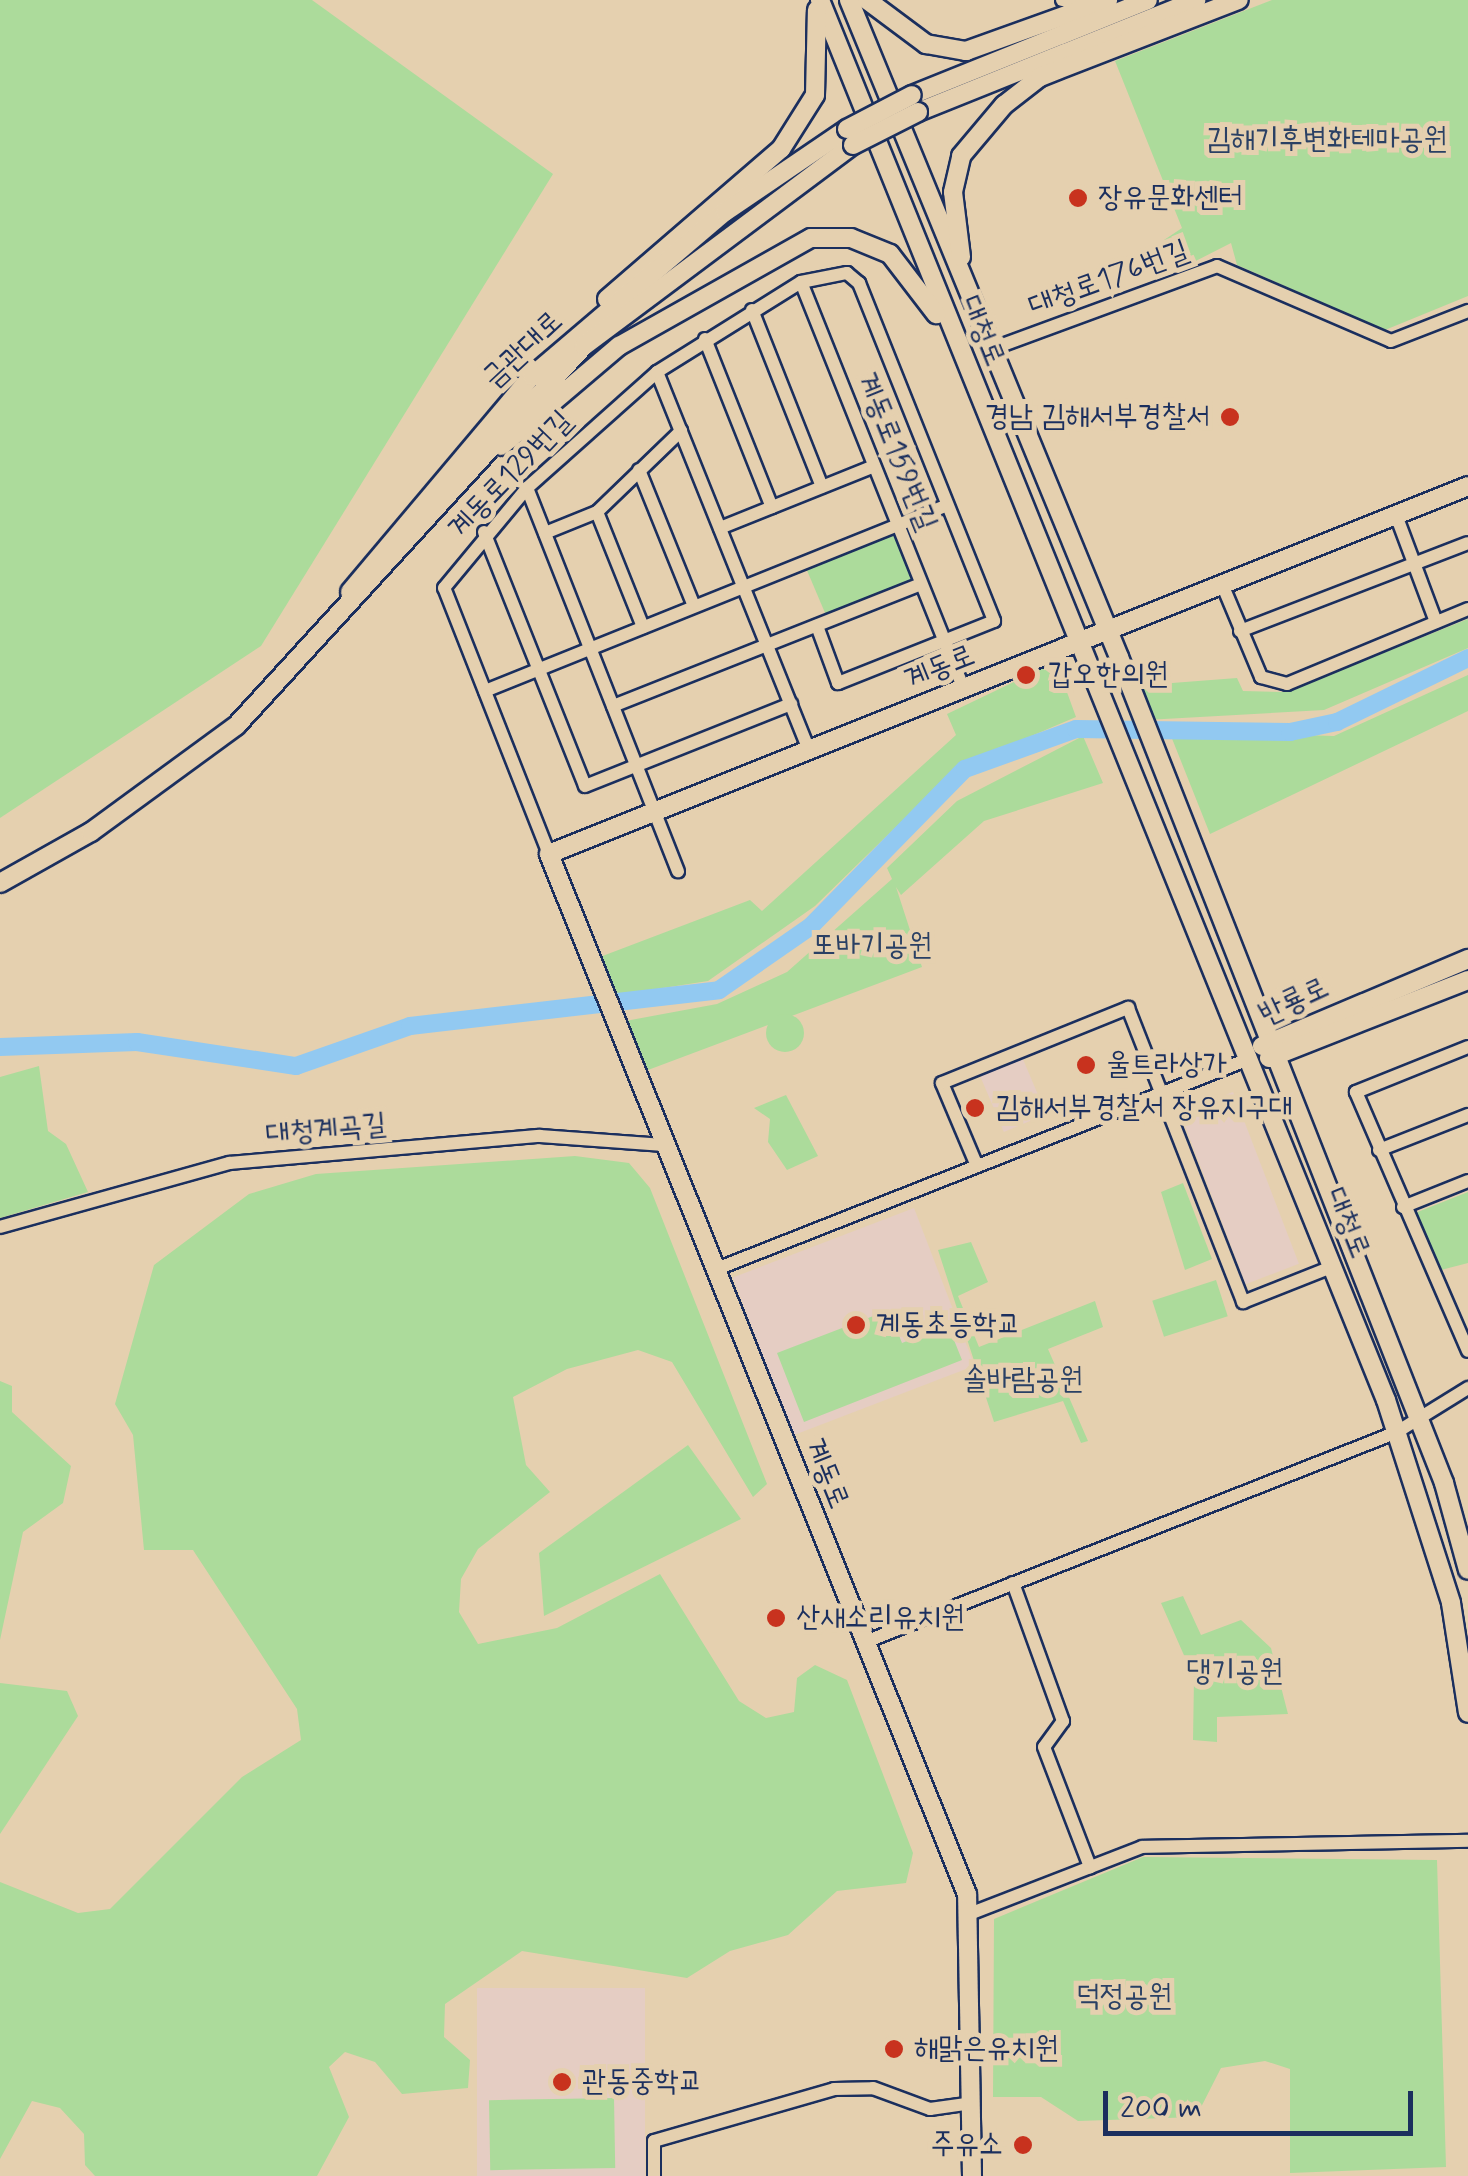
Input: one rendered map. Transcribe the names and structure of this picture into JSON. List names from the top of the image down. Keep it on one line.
{"streets":{"main road":["대청로","금관대로","계동로","반룡로"],"street":["대청로176번길","계동로159번길","계동로129번길","대청계곡길"]},"crossings":[["대청로176번길","대청로"],["대청로","계동로"],["대청로","반룡로"],["계동로159번길","계동로129번길"],["계동로159번길","계동로"],["계동로129번길","계동로"],["계동로","대청계곡길"]],"parks":["김해기후변화테마공원","또바기공원","솔바람공원","댕기공원","덕정공원"],"places":["장유문화센터","경남 김해서부경찰서","갑오한의원","울트라상가","김해서부경찰서 장유지구대","계동초등학교","산새소리유치원","해맑은유치원","관동중학교","주유소"],"scale_bar":"200 m"}
